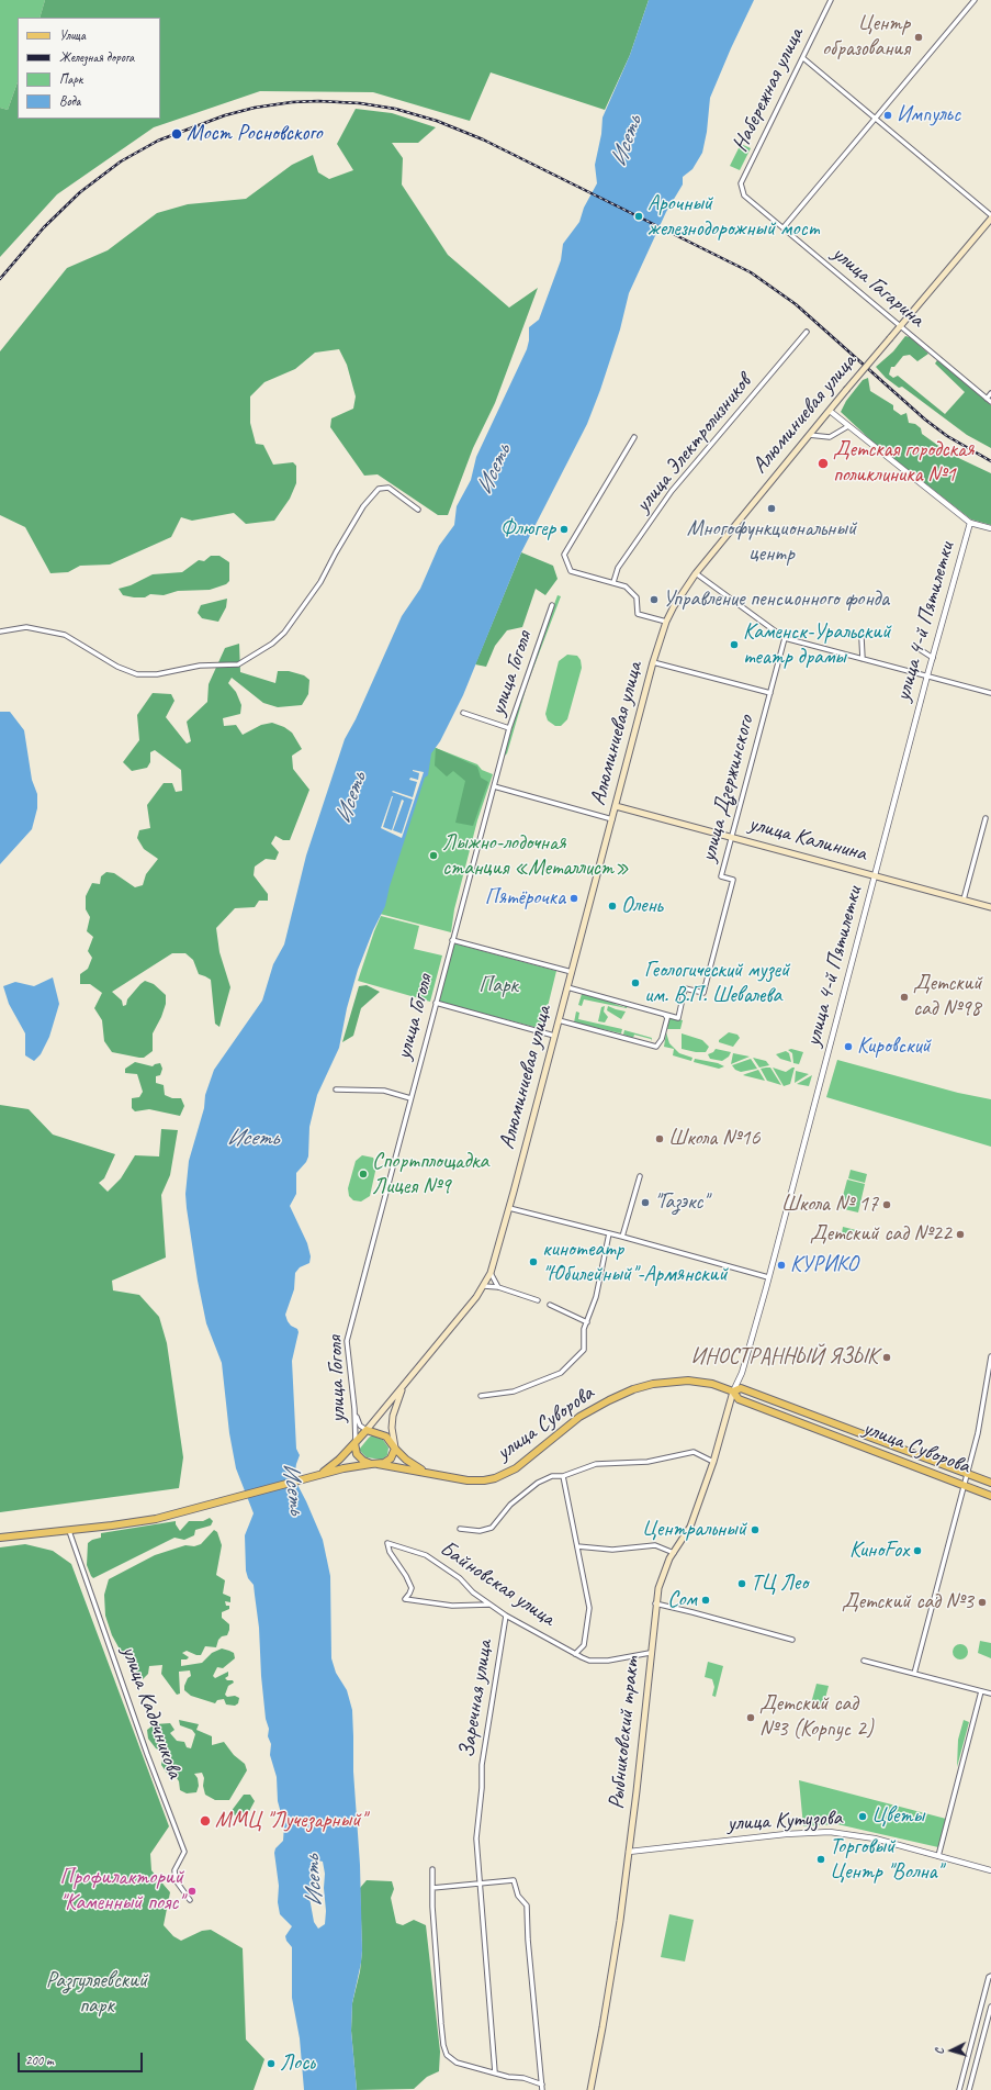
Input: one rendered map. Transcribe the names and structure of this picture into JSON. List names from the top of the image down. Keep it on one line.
{"streets":{"main road":["Алюминиевая улица","улица Калинина","улица Суворова","Рыбниковский тракт"],"street":["Набережная улица","улица Гагарина","улица Электролизников","улица 4-й Пятилетки","улица Гоголя","улица Дзержинского","Байновская улица","Заречная улица","улица Кадочникова","улица Кутузова"]},"crossings":[["Набережная улица","улица Гагарина"],["улица Гагарина","Алюминиевая улица"],["Алюминиевая улица","улица Калинина"],["улица 4-й Пятилетки","улица Калинина"],["улица 4-й Пятилетки","улица Суворова"],["улица 4-й Пятилетки","Рыбниковский тракт"],["улица Гоголя","улица Суворова"],["улица Дзержинского","улица Калинина"],["улица Суворова","Рыбниковский тракт"],["Байновская улица","Заречная улица"],["Байновская улица","Рыбниковский тракт"],["Рыбниковский тракт","улица Кутузова"]],"water":["Исеть"],"parks":["Парк","Разгуляевский парк"],"places":["Центр образования","Импульс","Мост Росновского","Арочный железнодорожный мост","Детская городская поликлиника №1","Многофункциональный центр","Флюгер","Управление пенсионного фонда","Каменск-Уральский театр драмы","Лыжно-лодочная станция «Металлист»","Пятёрочка","Олень","Геологический музей им. В.П. Шевалева","Детский сад №98","Кировский","Школа №16","Спортплощадка Лицея №9","\"Газэкс\"","Школа № 17","Детский сад №22","кинотеатр \"Юбилейный\"-Армянский","КУРИКО","ИНОСТРАННЫЙ ЯЗЫК","Центральный","КиноFox","ТЦ Лео","Сом","Детский сад №3","Детский сад №3 (Корпус 2)","Цветы","ММЦ \"Лучезарный\"","Торговый Центр \"Волна\"","Профилакторий \"Каменный пояс\"","Лось"],"legend":["Улица","Железная дорога","Парк","Вода"],"scale_bar":"200 m","north":"left"}
